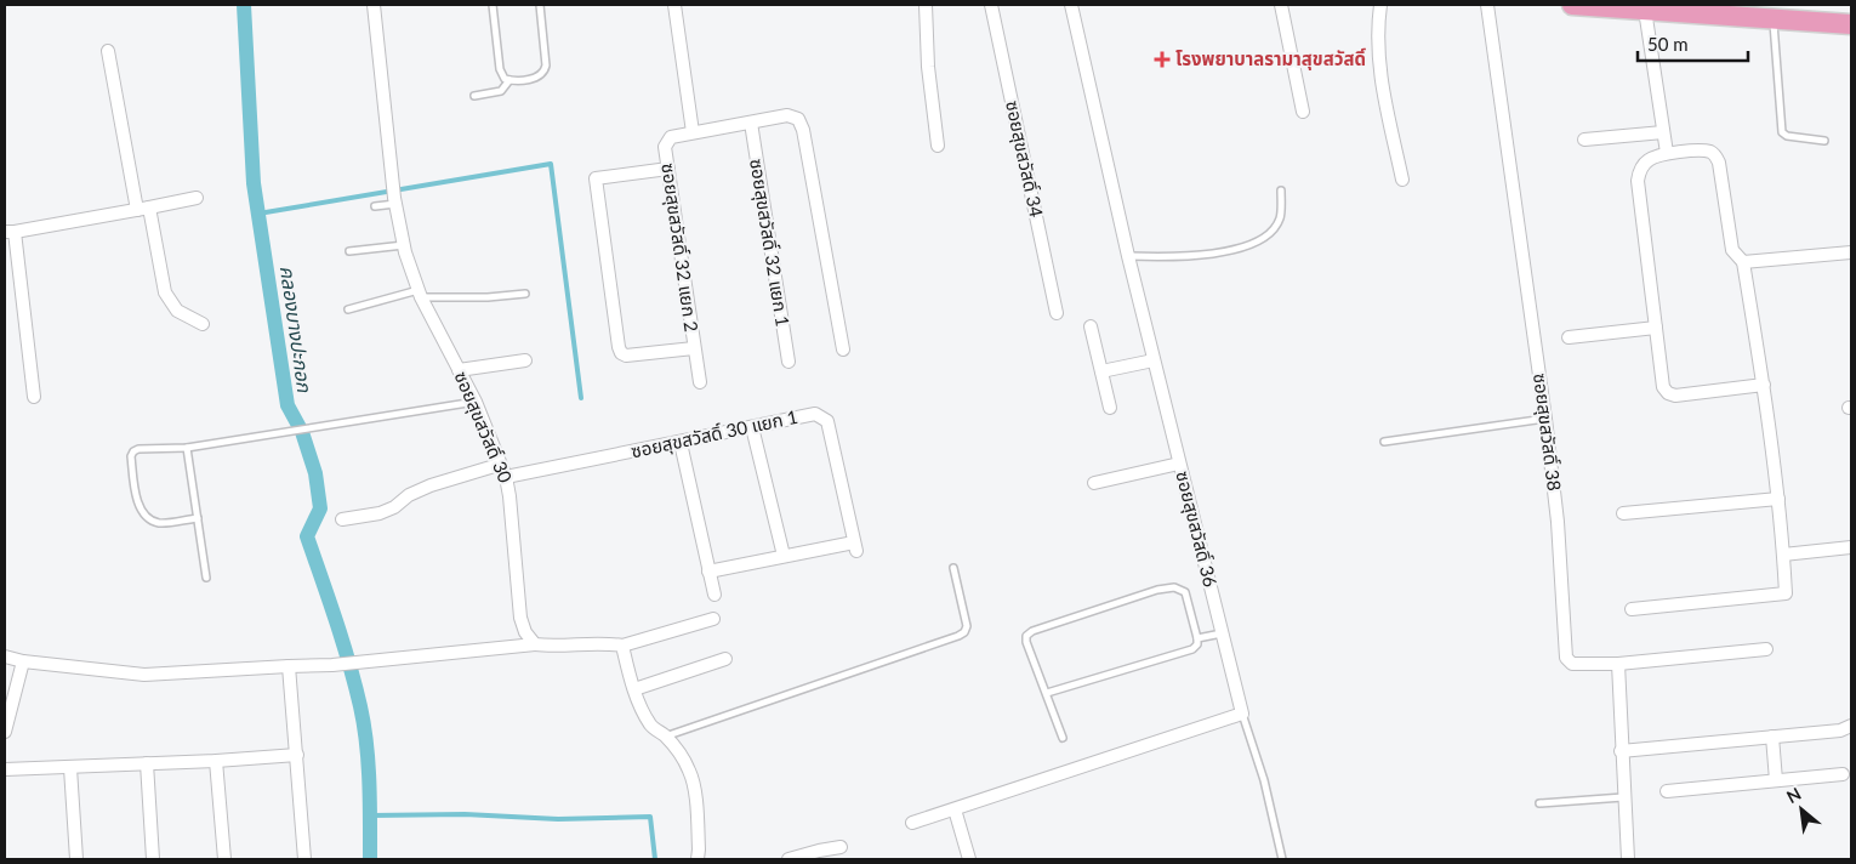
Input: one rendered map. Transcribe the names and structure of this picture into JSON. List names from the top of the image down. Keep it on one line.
{"streets":{"street":["ซอยสุขสวัสดิ์ 34","ซอยสุขสวัสดิ์ 32 แยก 1","ซอยสุขสวัสดิ์ 32 แยก 2","ซอยสุขสวัสดิ์ 30","ซอยสุขสวัสดิ์ 38","ซอยสุขสวัสดิ์ 30 แยก 1","ซอยสุขสวัสดิ์ 36"]},"crossings":[["ซอยสุขสวัสดิ์ 32 แยก 1","ซอยสุขสวัสดิ์ 32 แยก 2"],["ซอยสุขสวัสดิ์ 30","ซอยสุขสวัสดิ์ 30 แยก 1"]],"water":["คลองบางปะกอก"],"places":{"health":["โรงพยาบาลรามาสุขสวัสดิ์"]},"scale_bar":"50 m","north":"top left"}
